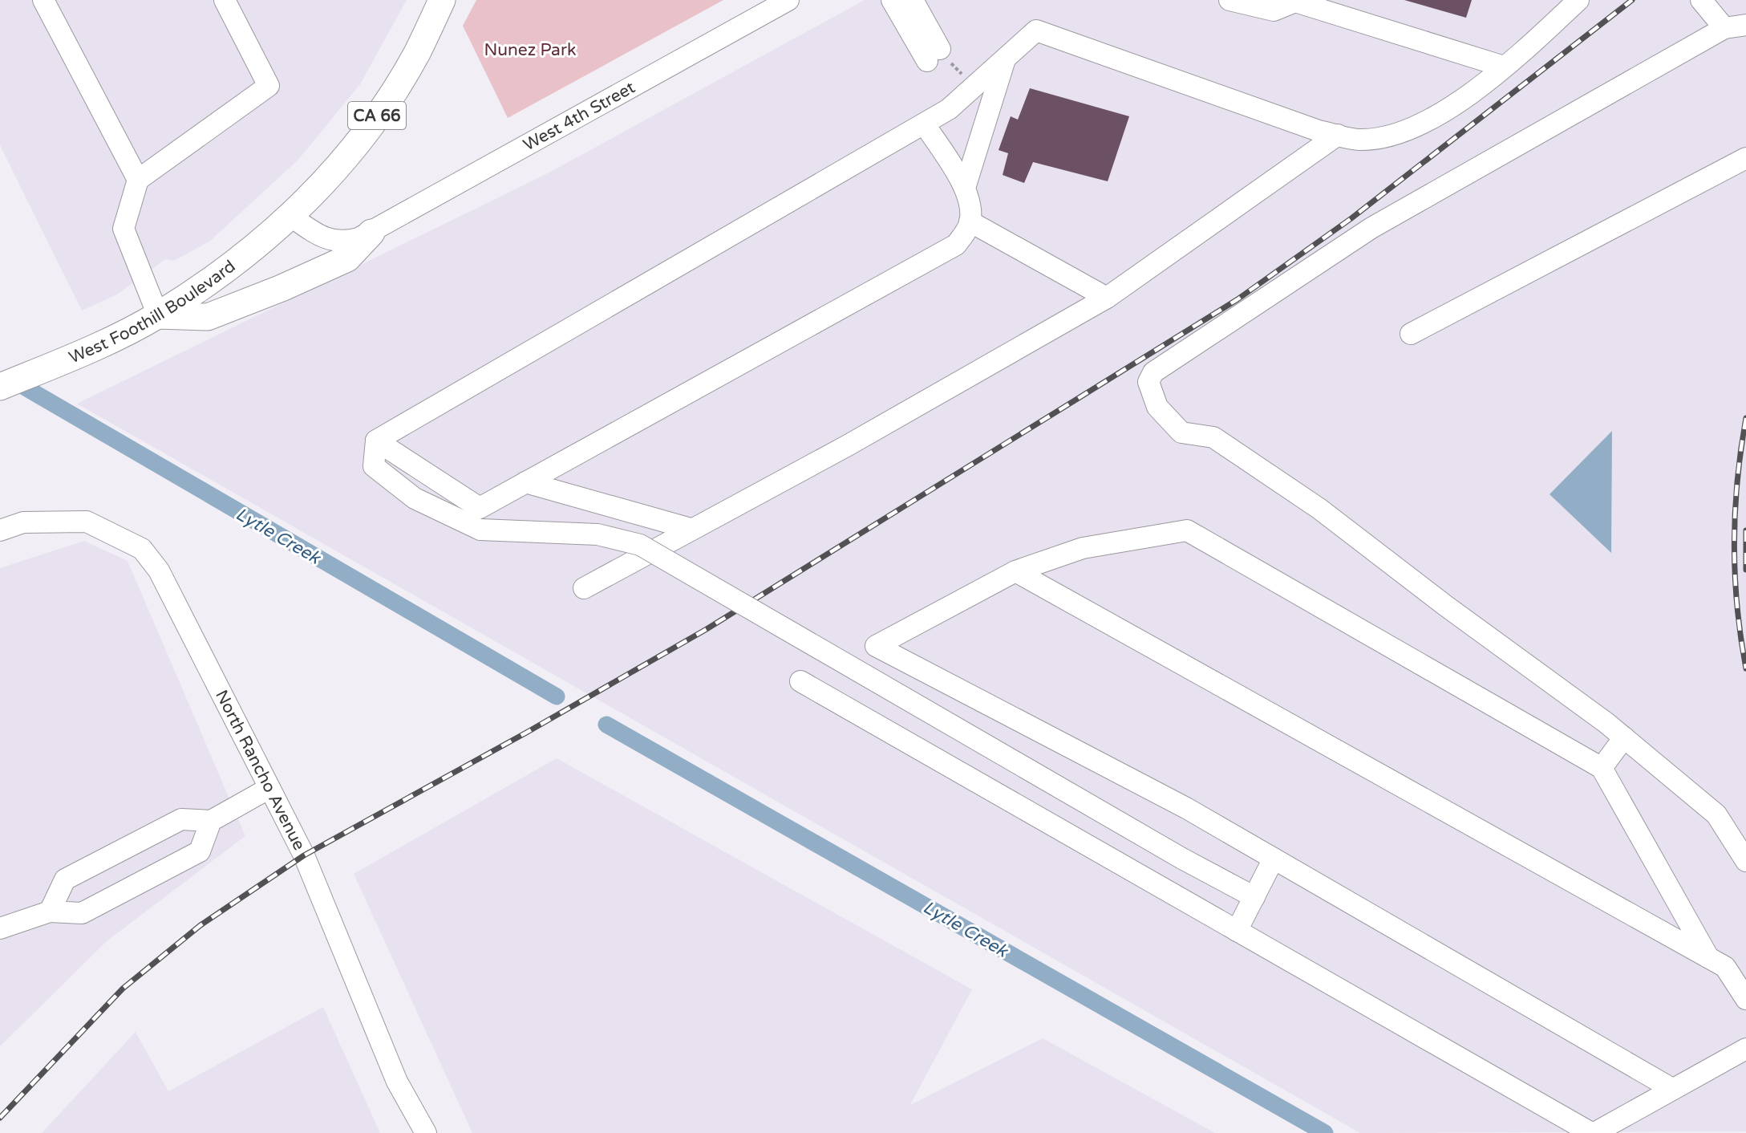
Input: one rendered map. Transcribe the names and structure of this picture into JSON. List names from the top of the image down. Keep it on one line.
{"streets":{"main road":["CA 66","West Foothill Boulevard"],"street":["West 4th Street","North Rancho Avenue"]},"crossings":[["CA 66","West 4th Street"],["CA 66","West Foothill Boulevard"],["West 4th Street","West Foothill Boulevard"]],"water":["Lytle Creek"],"parks":["Nunez Park"]}
